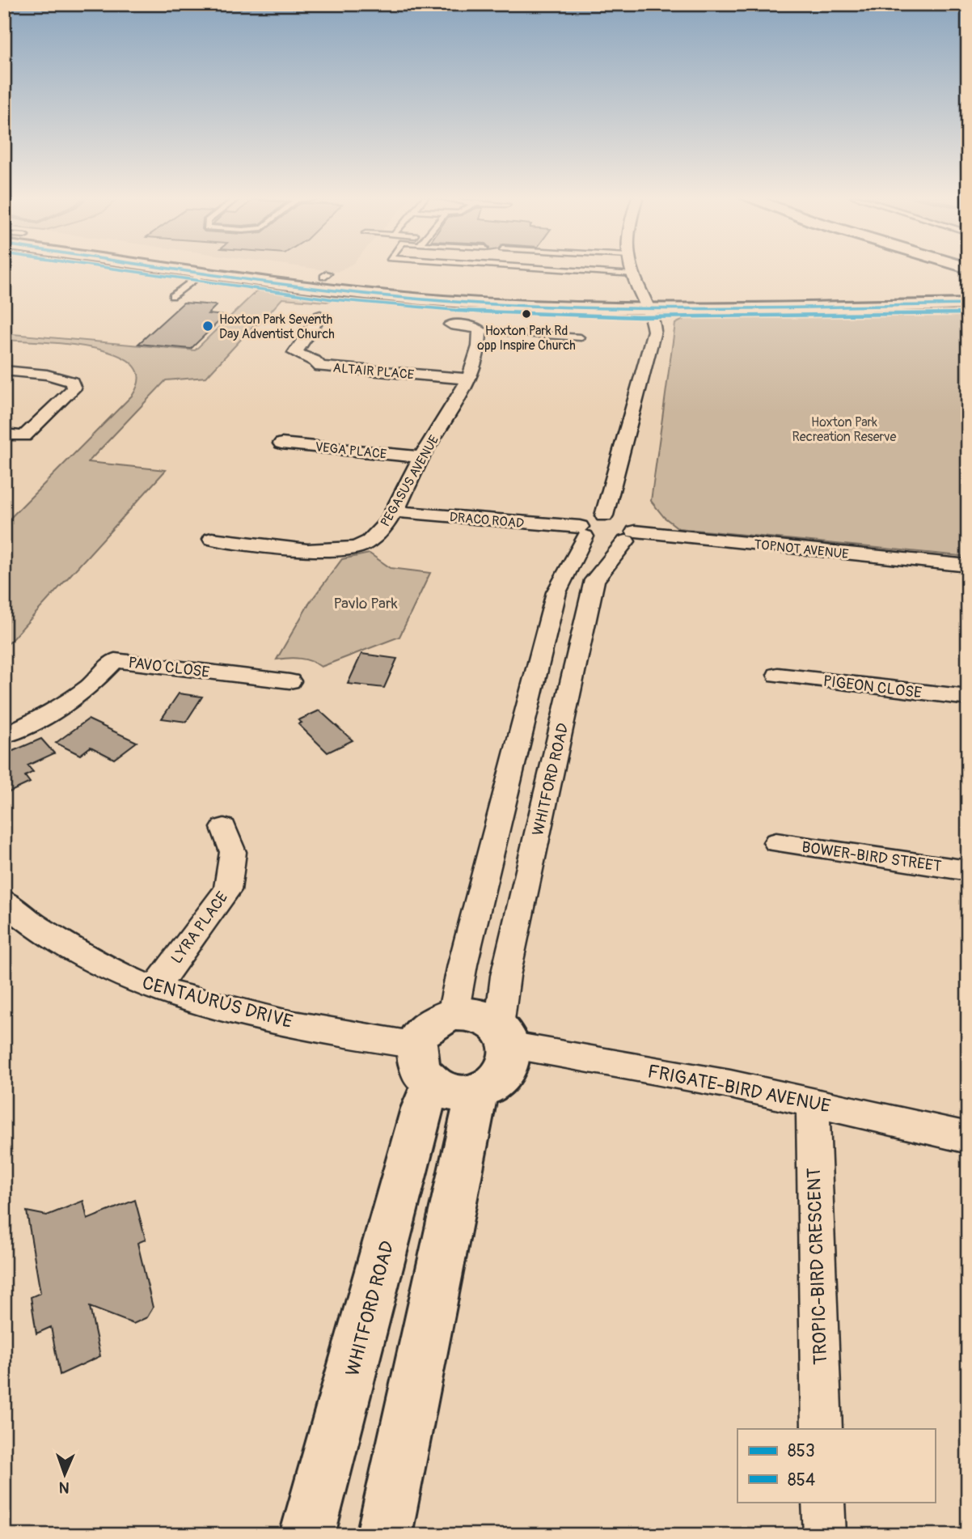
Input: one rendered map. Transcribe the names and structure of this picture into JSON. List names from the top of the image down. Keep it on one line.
{"streets":{"main road":["WHITFORD ROAD"],"street":["ALTAIR PLACE","VEGA PLACE","PEGASUS AVENUE","DRACO ROAD","TOPNOT AVENUE","PAVO CLOSE","PIGEON CLOSE","BOWER-BIRD STREET","LYRA PLACE","CENTAURUS DRIVE","FRIGATE-BIRD AVENUE","TROPIC-BIRD CRESCENT"]},"crossings":[["ALTAIR PLACE","PEGASUS AVENUE"],["VEGA PLACE","PEGASUS AVENUE"],["PEGASUS AVENUE","DRACO ROAD"],["DRACO ROAD","TOPNOT AVENUE"],["DRACO ROAD","WHITFORD ROAD"],["TOPNOT AVENUE","WHITFORD ROAD"],["WHITFORD ROAD","CENTAURUS DRIVE"],["WHITFORD ROAD","FRIGATE-BIRD AVENUE"],["LYRA PLACE","CENTAURUS DRIVE"],["CENTAURUS DRIVE","FRIGATE-BIRD AVENUE"],["FRIGATE-BIRD AVENUE","TROPIC-BIRD CRESCENT"]],"parks":["Hoxton Park Recreation Reserve","Pavlo Park"],"places":["Hoxton Park Rd opp Inspire Church","Hoxton Park Seventh Day Adventist Church"],"lines":["transit line 853","transit line 854"],"legend":["853","854"],"north":"bottom"}
